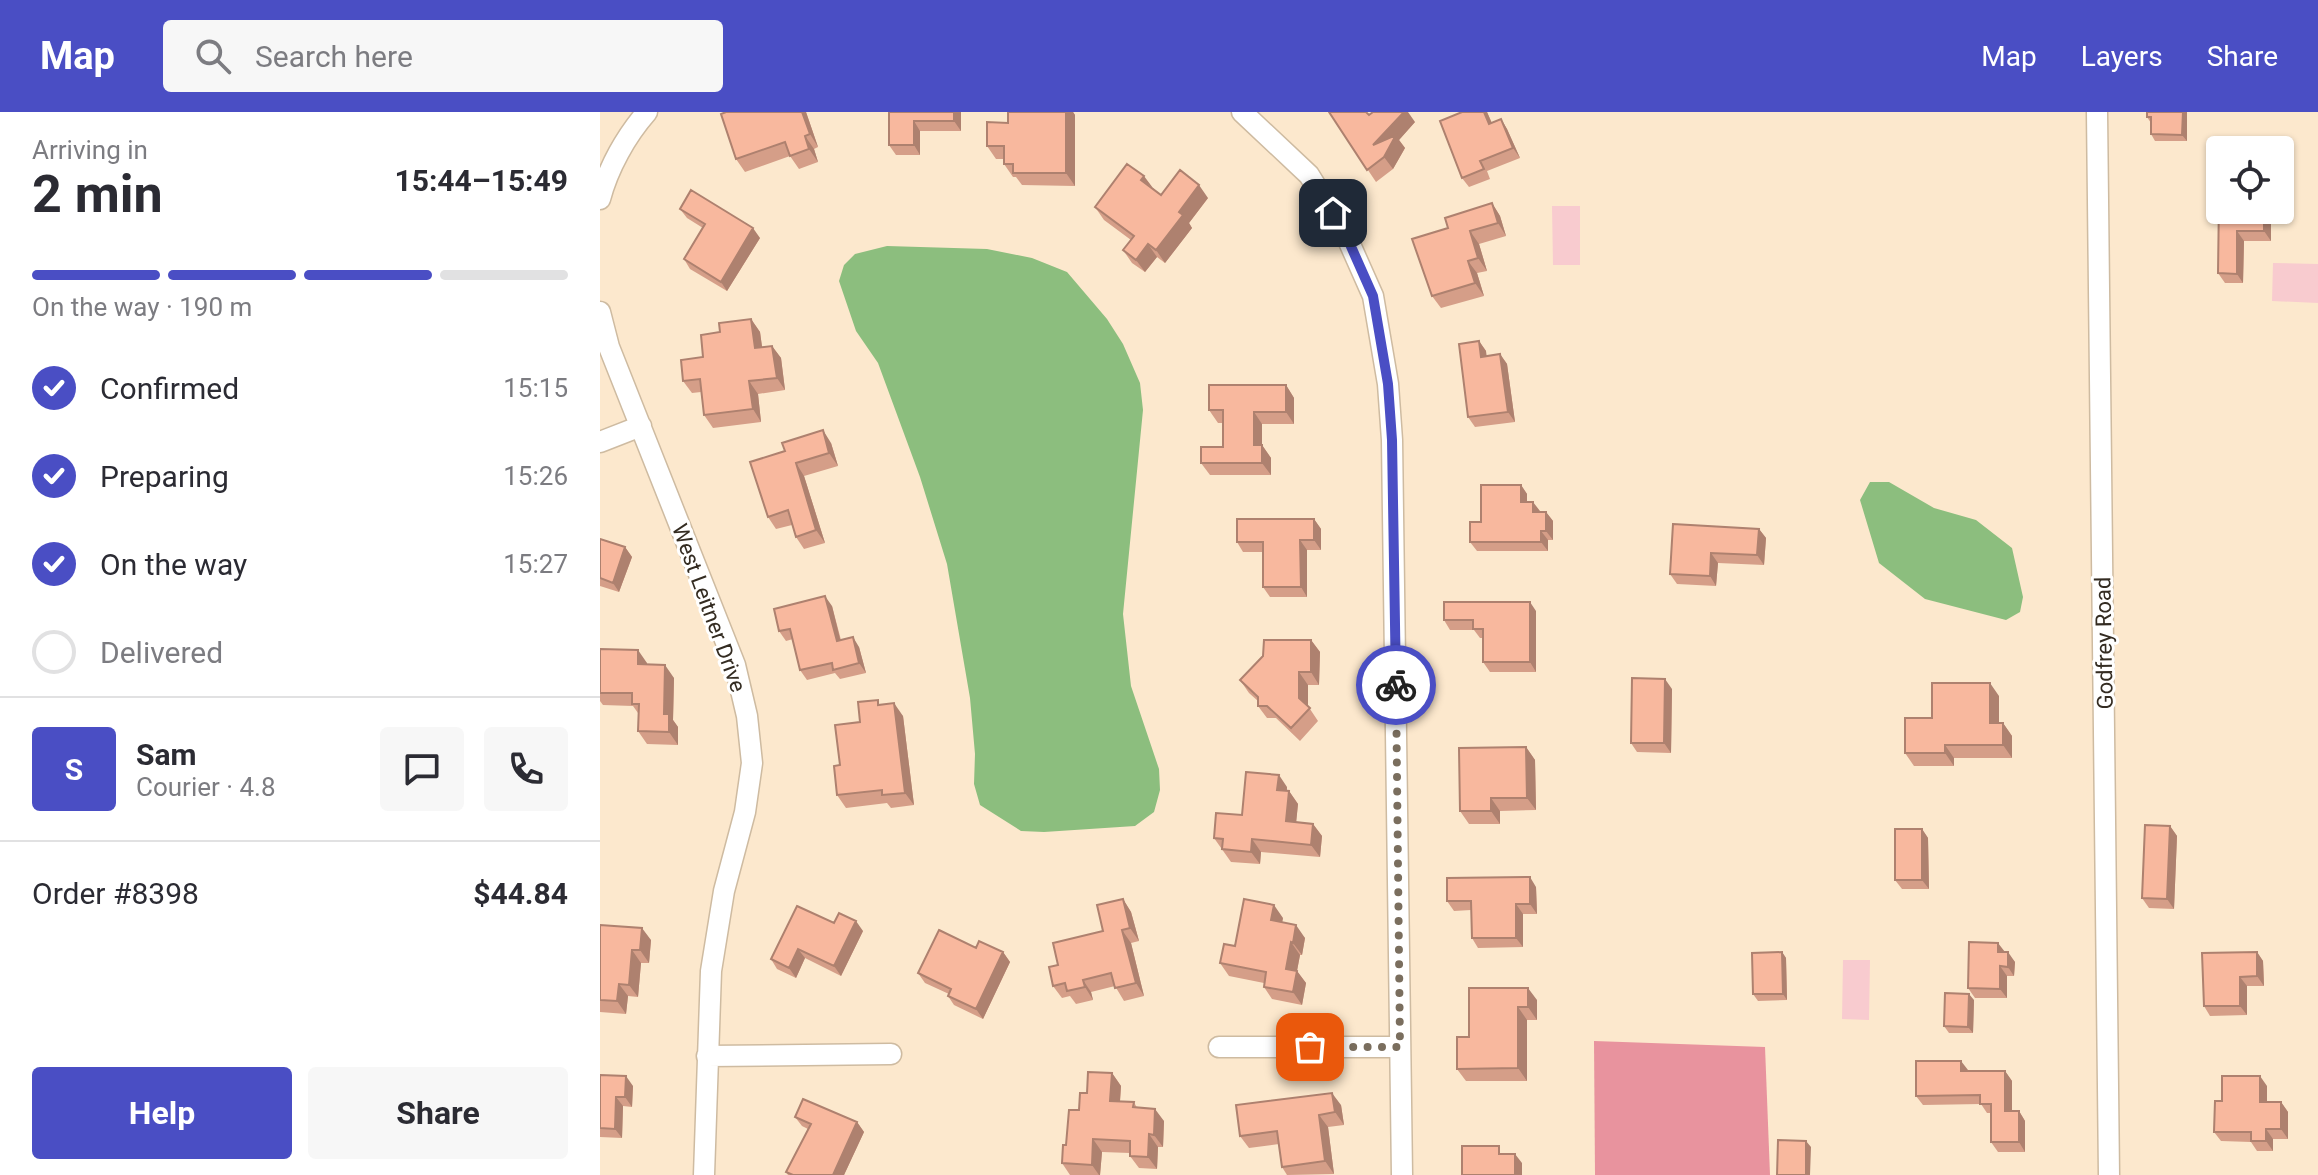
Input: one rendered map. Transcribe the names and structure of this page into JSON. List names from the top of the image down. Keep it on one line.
{"streets":{"street":["West Leitner Drive","Godfrey Road"]},"page":{"header":"Map","search":"Search here","nav":["Map","Layers","Share"],"heading":["2 min","Arriving in","15:44–15:49"],"panel":["Sam","Courier · 4.8","Order #8398","$44.84"],"bar":"On the way · 190 m","list":[["Confirmed","15:15"],["Preparing","15:26"],["On the way","15:27"],"Delivered"],"round":"S","buttons":["Help","Share"]}}
